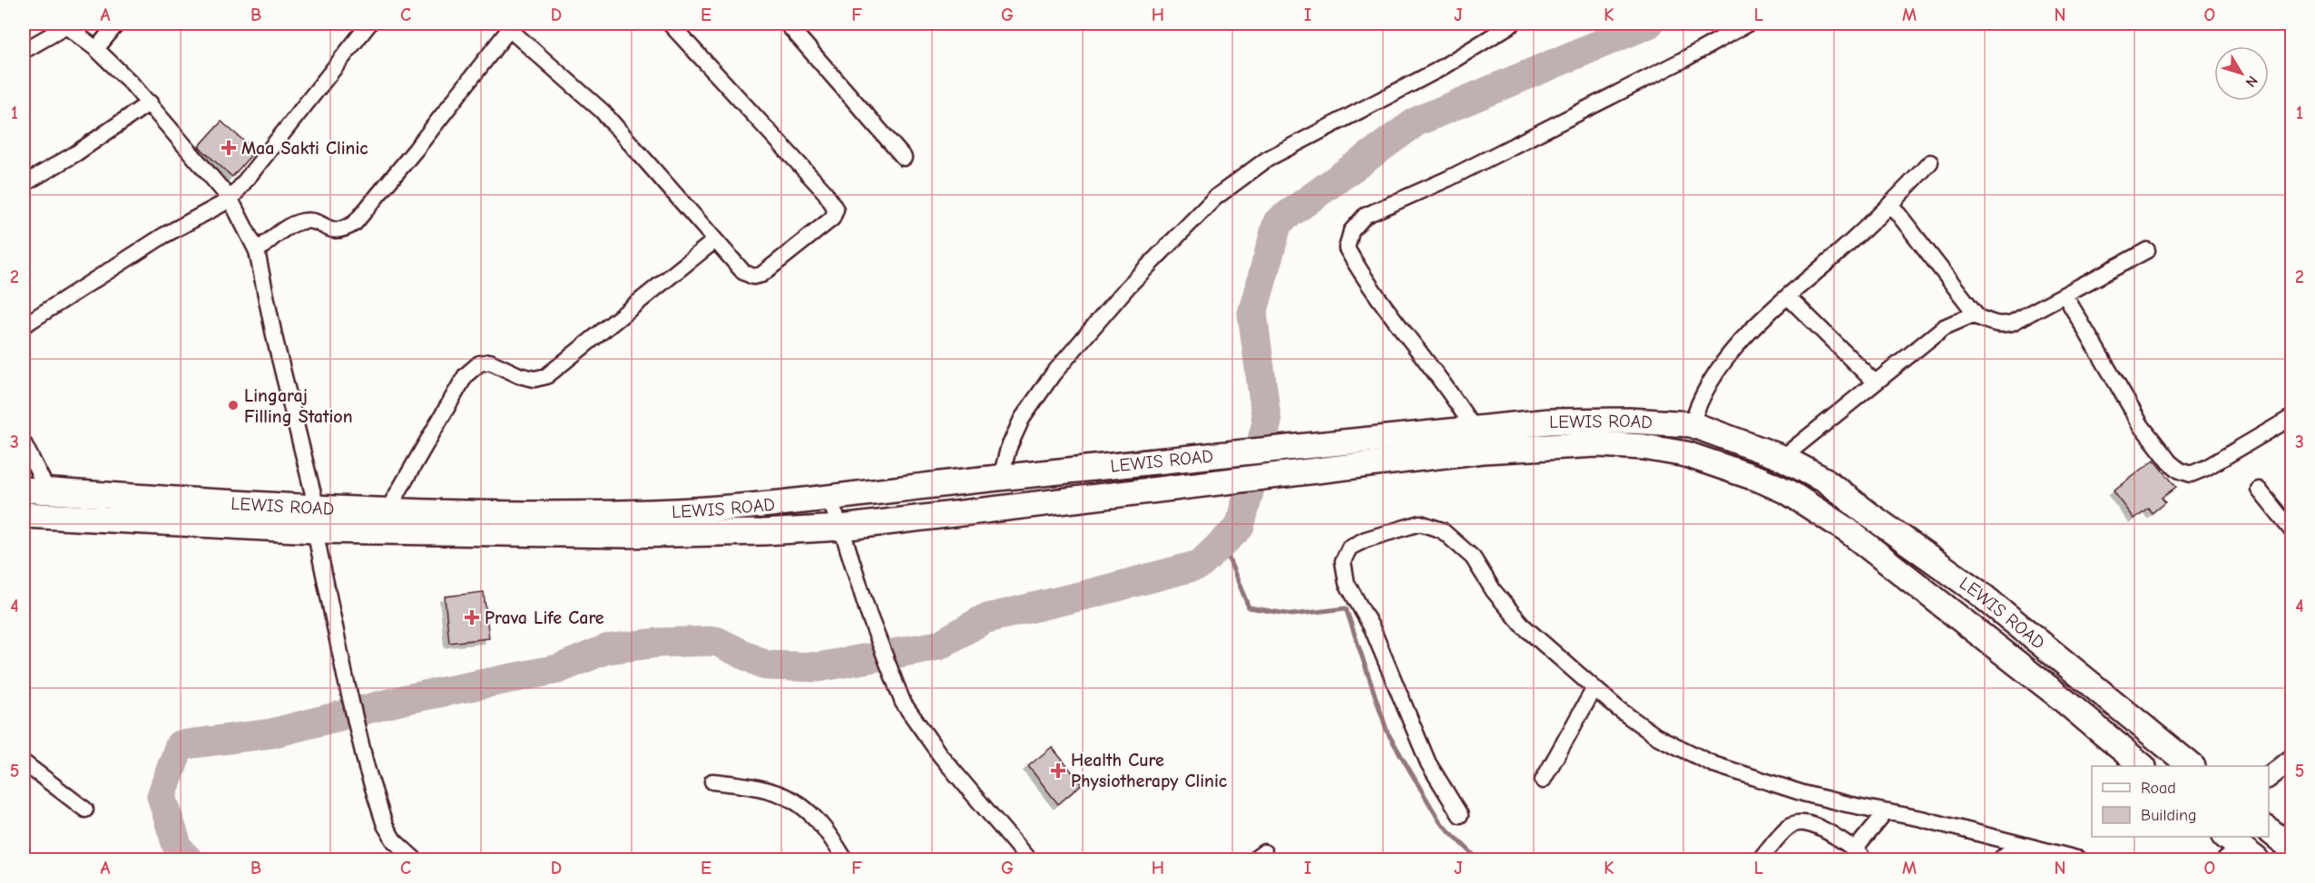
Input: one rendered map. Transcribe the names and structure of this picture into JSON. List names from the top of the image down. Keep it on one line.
{"streets":{"main road":["LEWIS ROAD"]},"places":{"health":["Maa Sakti Clinic","Prava Life Care","Health Cure Physiotherapy Clinic"],"other":["Lingaraj Filling Station"]},"legend":["Road","Building"],"north":"bottom right","grid":{"columns":["A","B","C","D","E","F","G","H","I","J","K","L","M","N","O"],"rows":["1","2","3","4","5"]}}
